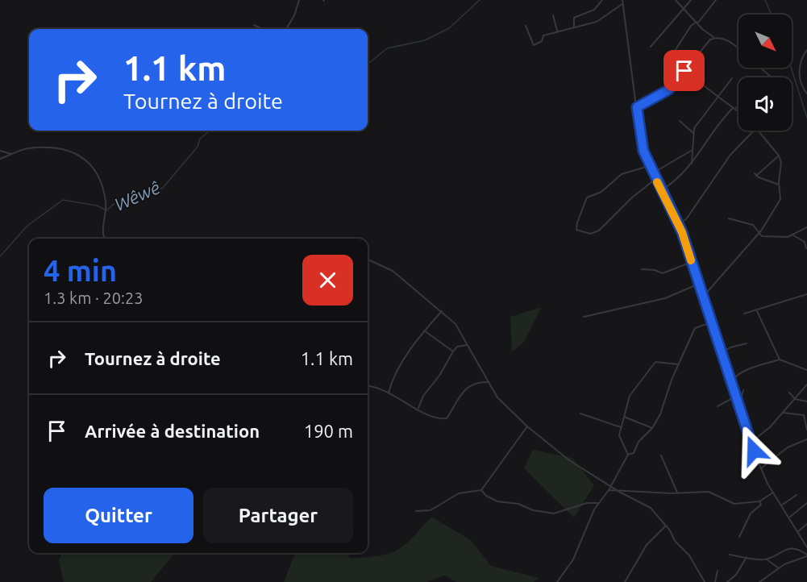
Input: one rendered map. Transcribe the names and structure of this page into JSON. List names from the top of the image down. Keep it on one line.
{"water":["Wêwê"],"north":"bottom right","page":{"turn":["1.1 km","Tournez à droite"],"heading":["4 min","1.3 km · 20:23"],"list":[{"name":"Tournez à droite","value":"1.1 km"},{"name":"Arrivée à destination","value":"190 m"}],"buttons":["Quitter","Partager"]}}
